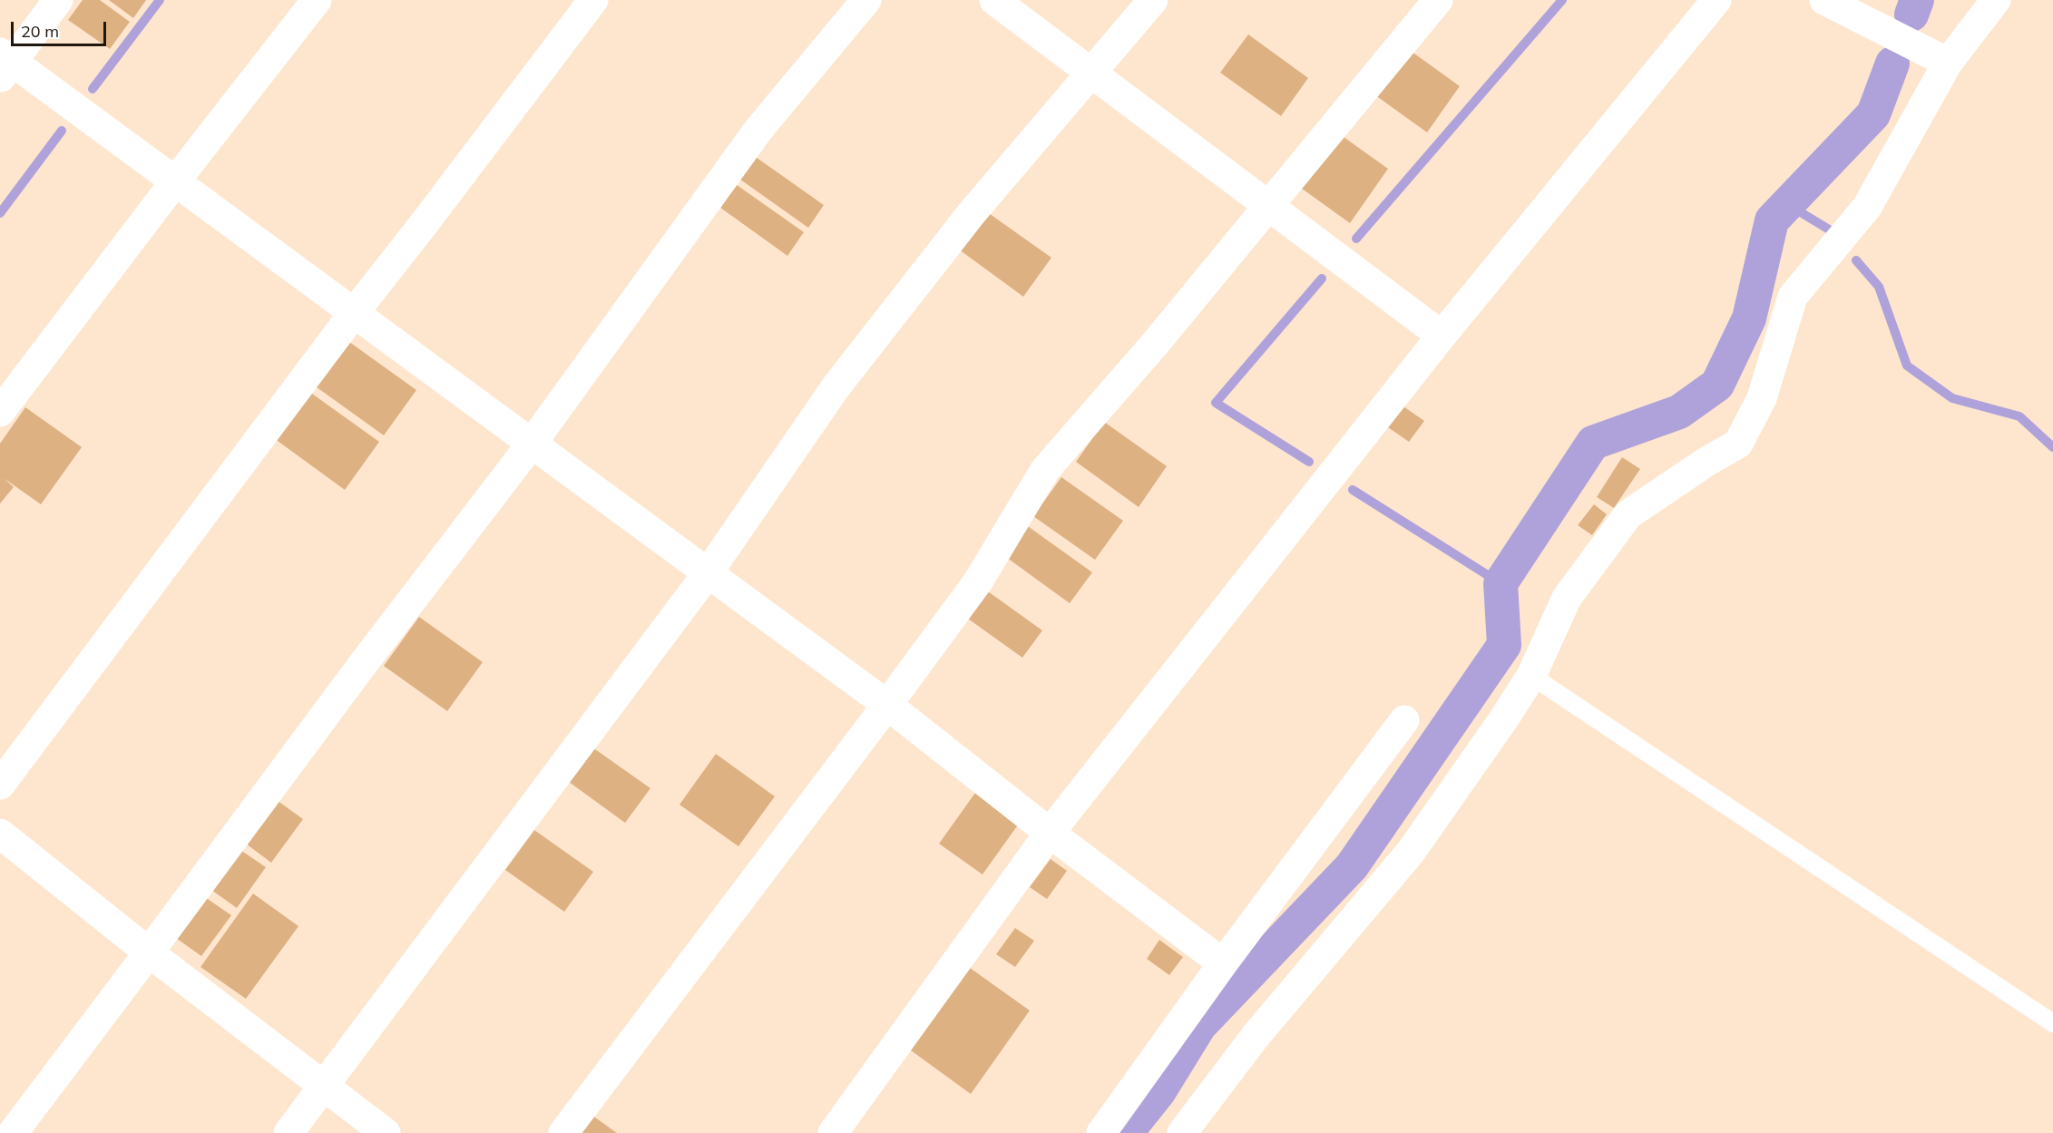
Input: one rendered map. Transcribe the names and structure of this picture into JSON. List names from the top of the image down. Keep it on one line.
{"scale_bar":"20 m"}
